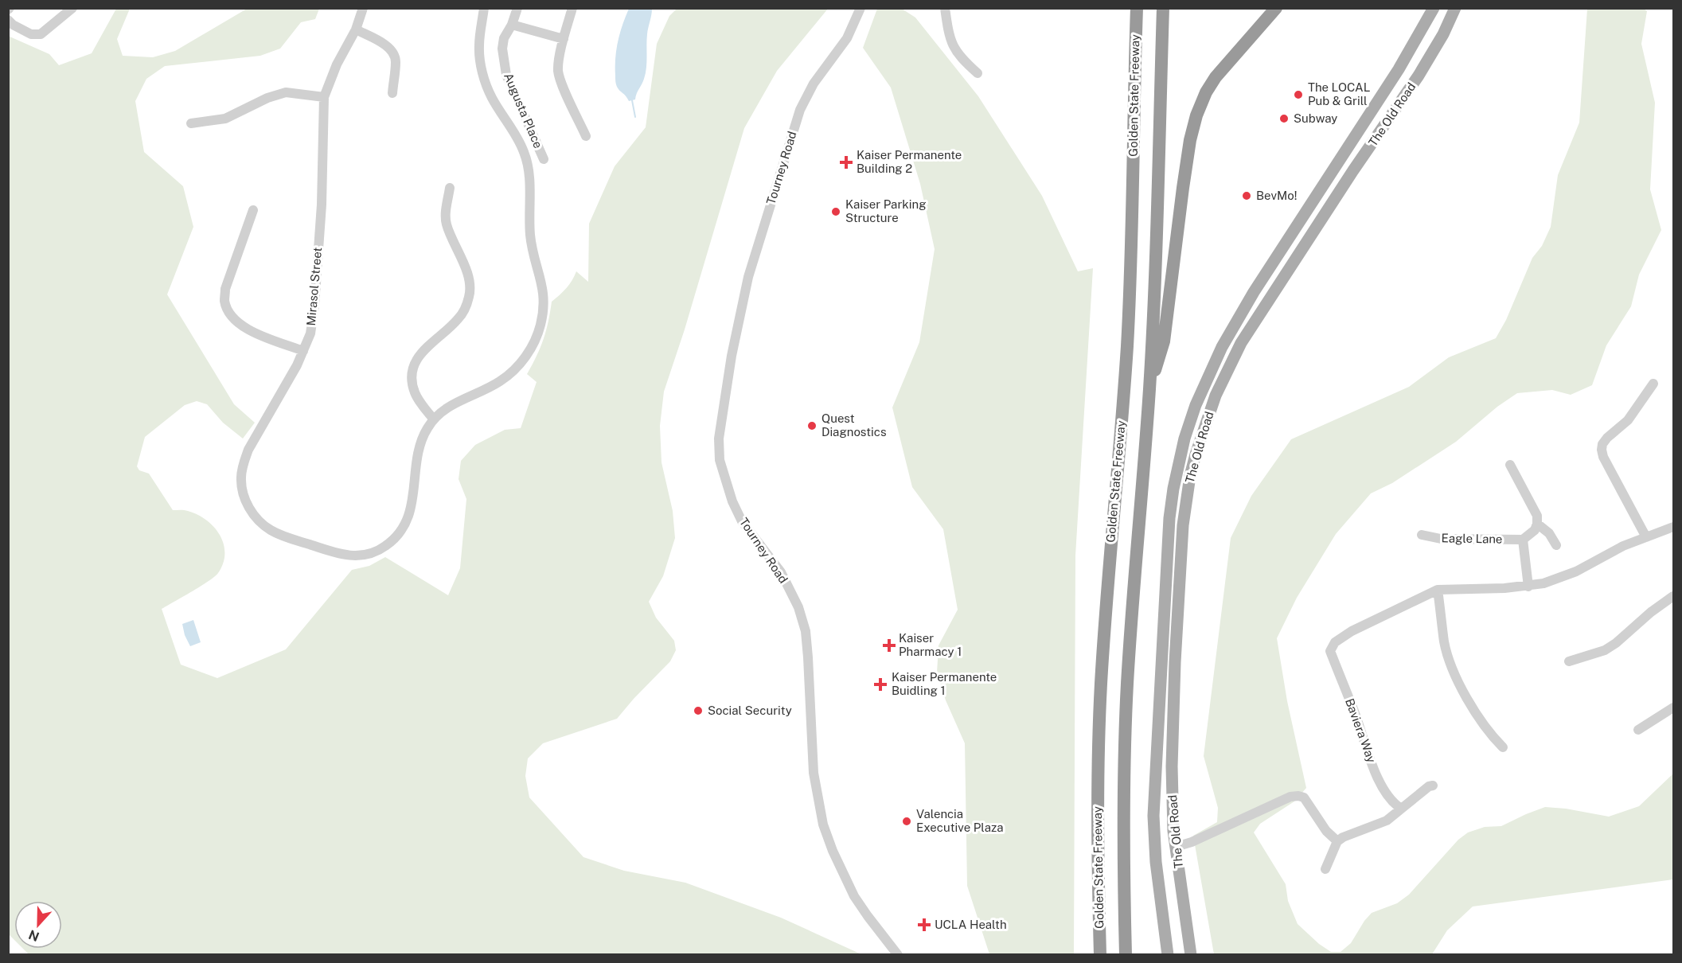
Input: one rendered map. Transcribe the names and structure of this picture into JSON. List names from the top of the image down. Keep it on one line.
{"streets":{"highway":["Golden State Freeway"],"main road":["The Old Road"],"street":["Augusta Place","Tourney Road","Mirasol Street","Eagle Lane","Baviera Way"]},"places":{"other":["The LOCAL Pub & Grill","Subway","BevMo!","Kaiser Parking Structure","Quest Diagnostics","Social Security","Valencia Executive Plaza"],"health":["Kaiser Permanente Building 2","Kaiser Pharmacy 1","Kaiser Permanente Buidling 1","UCLA Health"]},"north":"bottom"}
